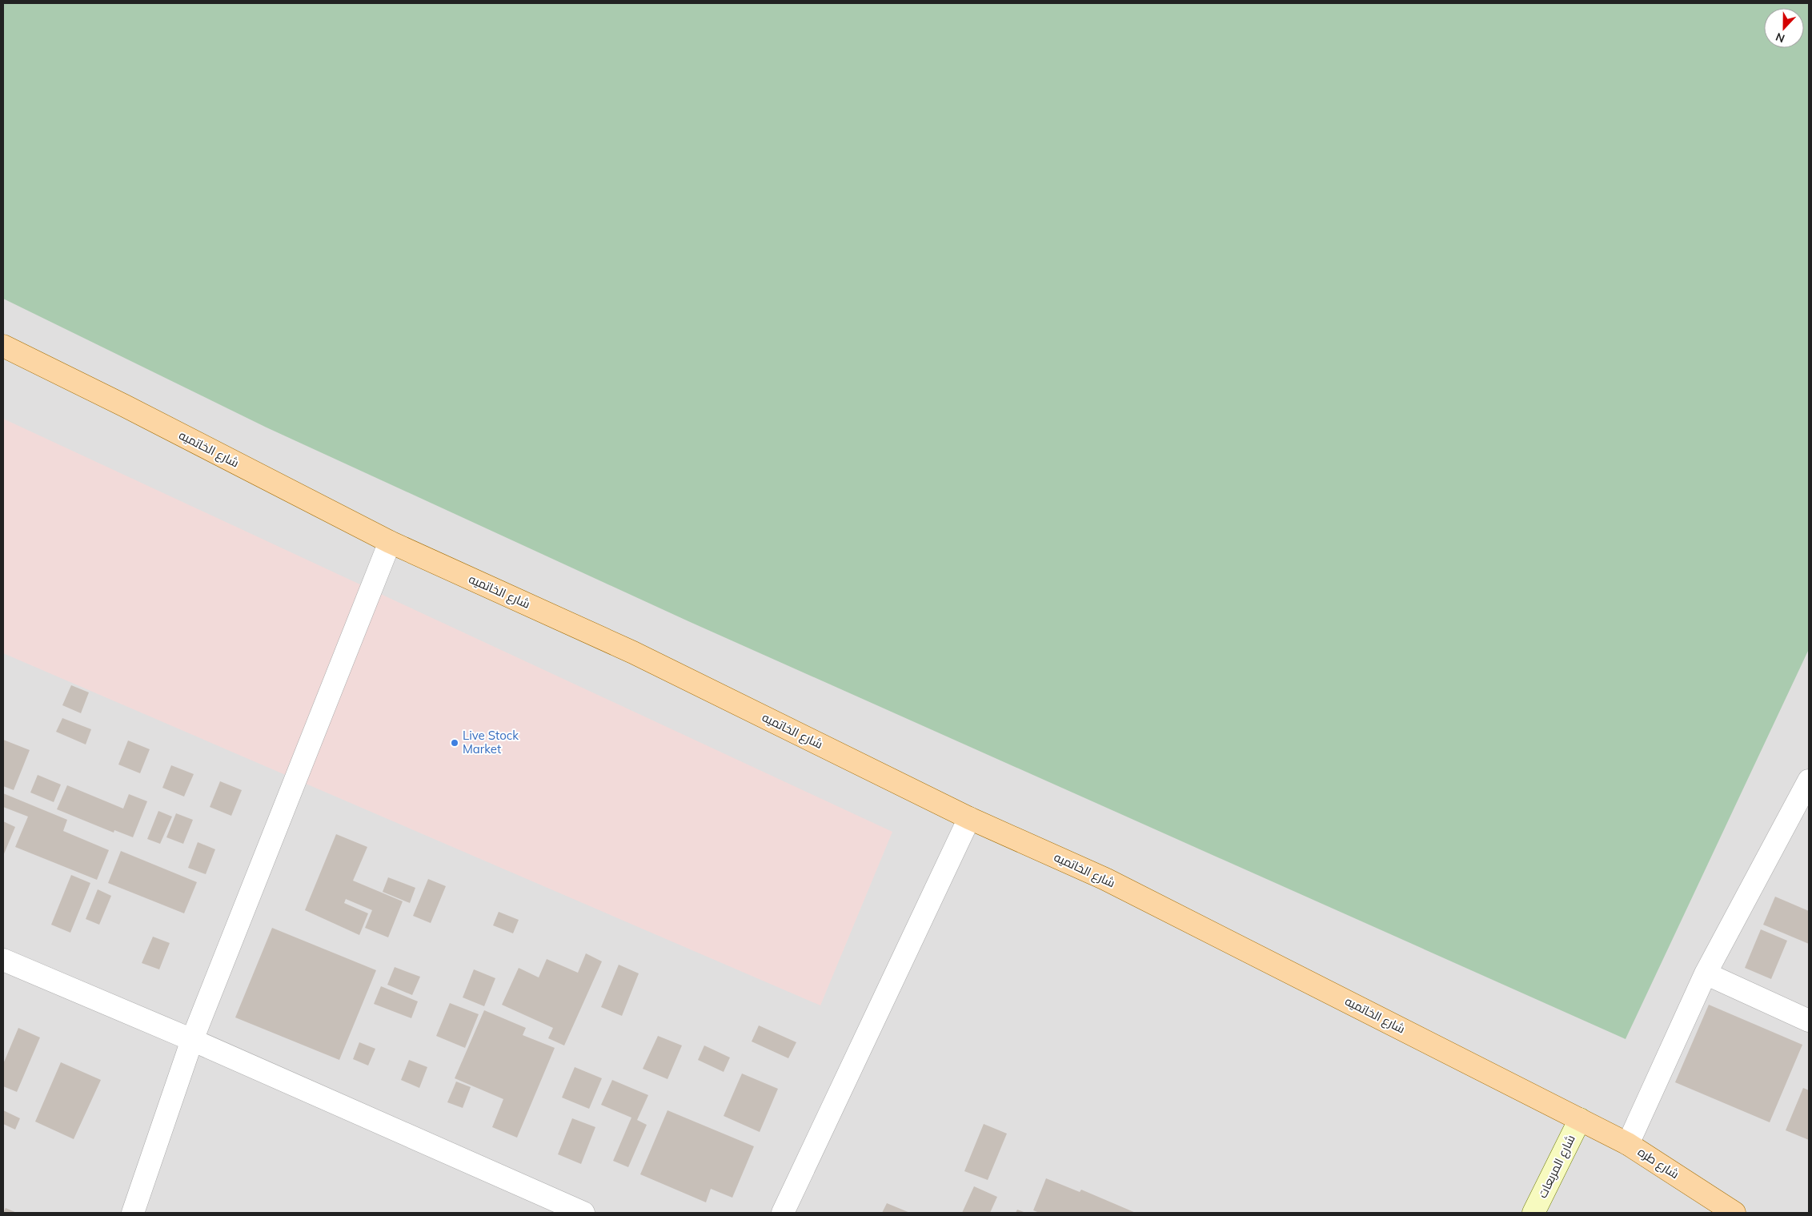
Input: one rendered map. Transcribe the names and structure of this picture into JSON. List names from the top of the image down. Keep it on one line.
{"streets":{"main road":["شارع الخاتميه","شارع طره"],"street":["شارع المربعات"]},"crossings":[["شارع الخاتميه","شارع طره"],["شارع الخاتميه","شارع المربعات"],["شارع طره","شارع المربعات"]],"places":["Live Stock Market"],"north":"bottom"}
